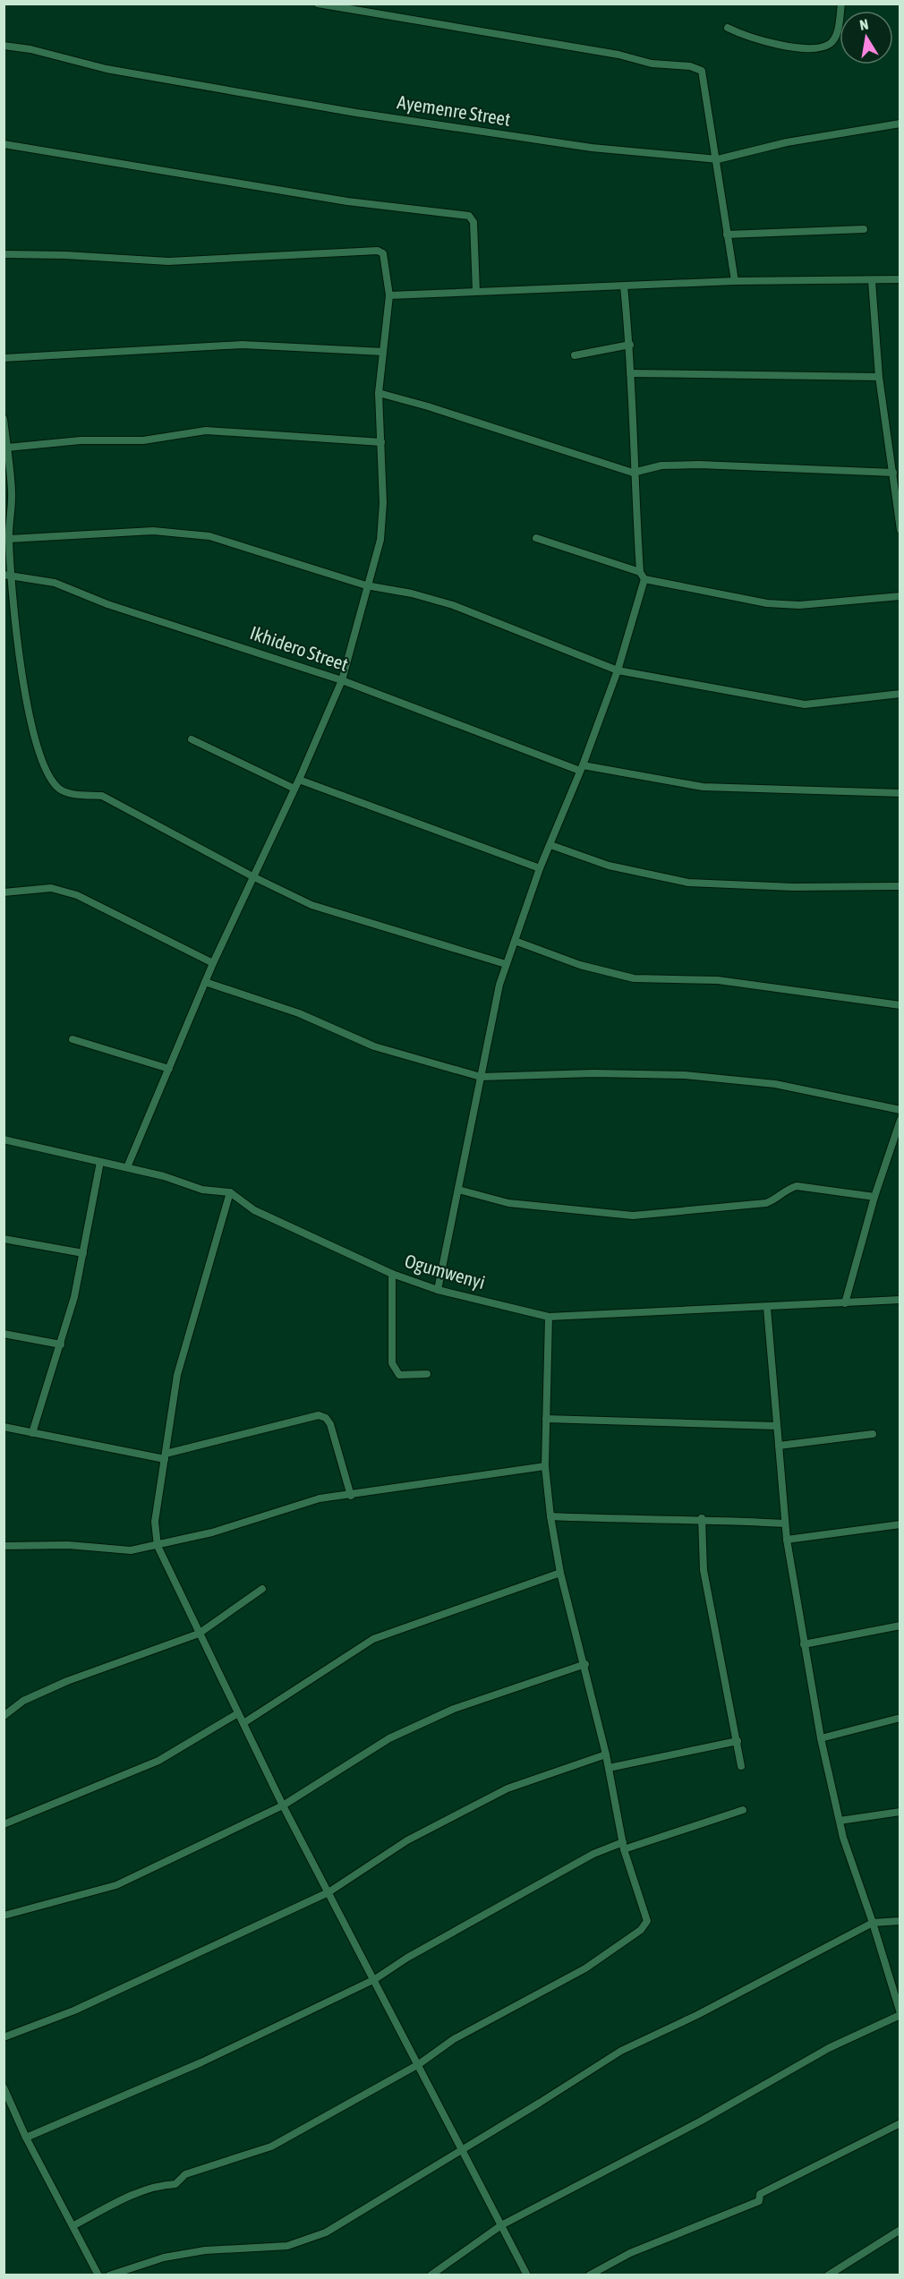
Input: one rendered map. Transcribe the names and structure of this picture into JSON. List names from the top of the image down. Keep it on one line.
{"streets":{"street":["Ayemenre Street","Ikhidero Street","Ogumwenyi"]},"north":"top"}
